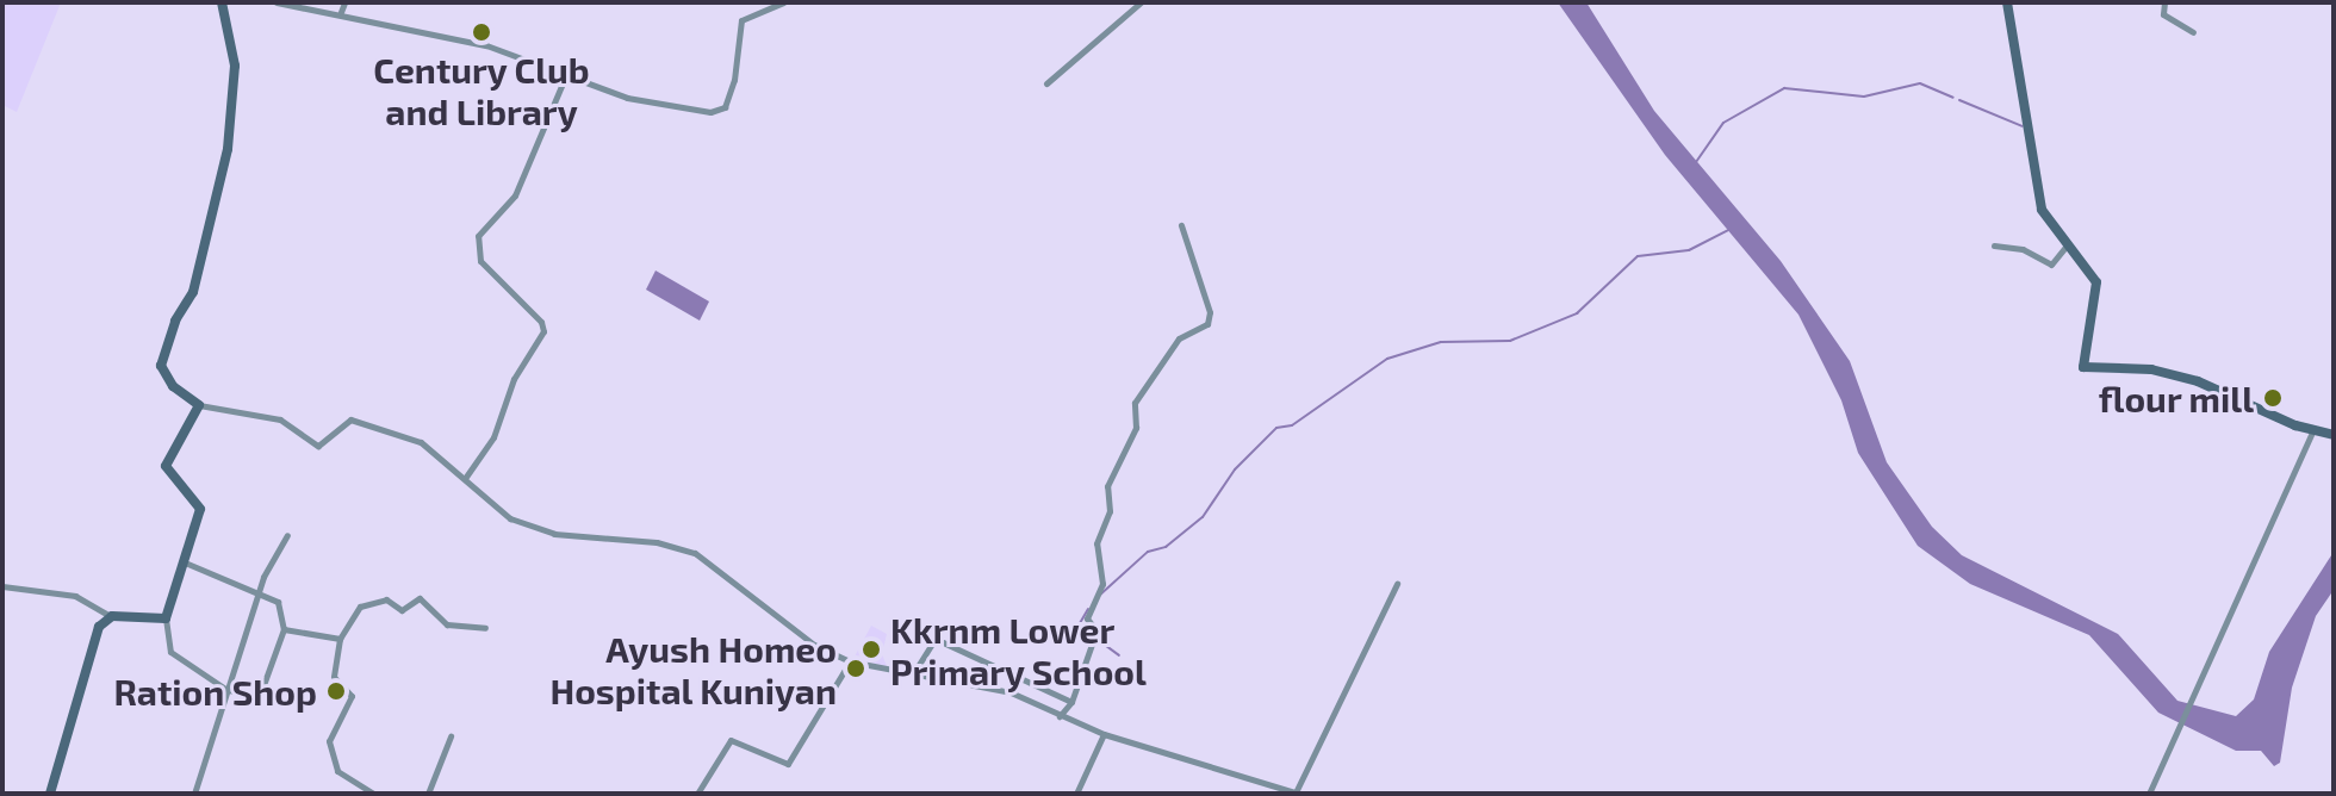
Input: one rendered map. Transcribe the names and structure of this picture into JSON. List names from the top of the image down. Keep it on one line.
{"places":["Century Club and Library","flour mill","Kkrnm Lower Primary School","Ayush Homeo Hospital Kuniyan","Ration Shop"]}
